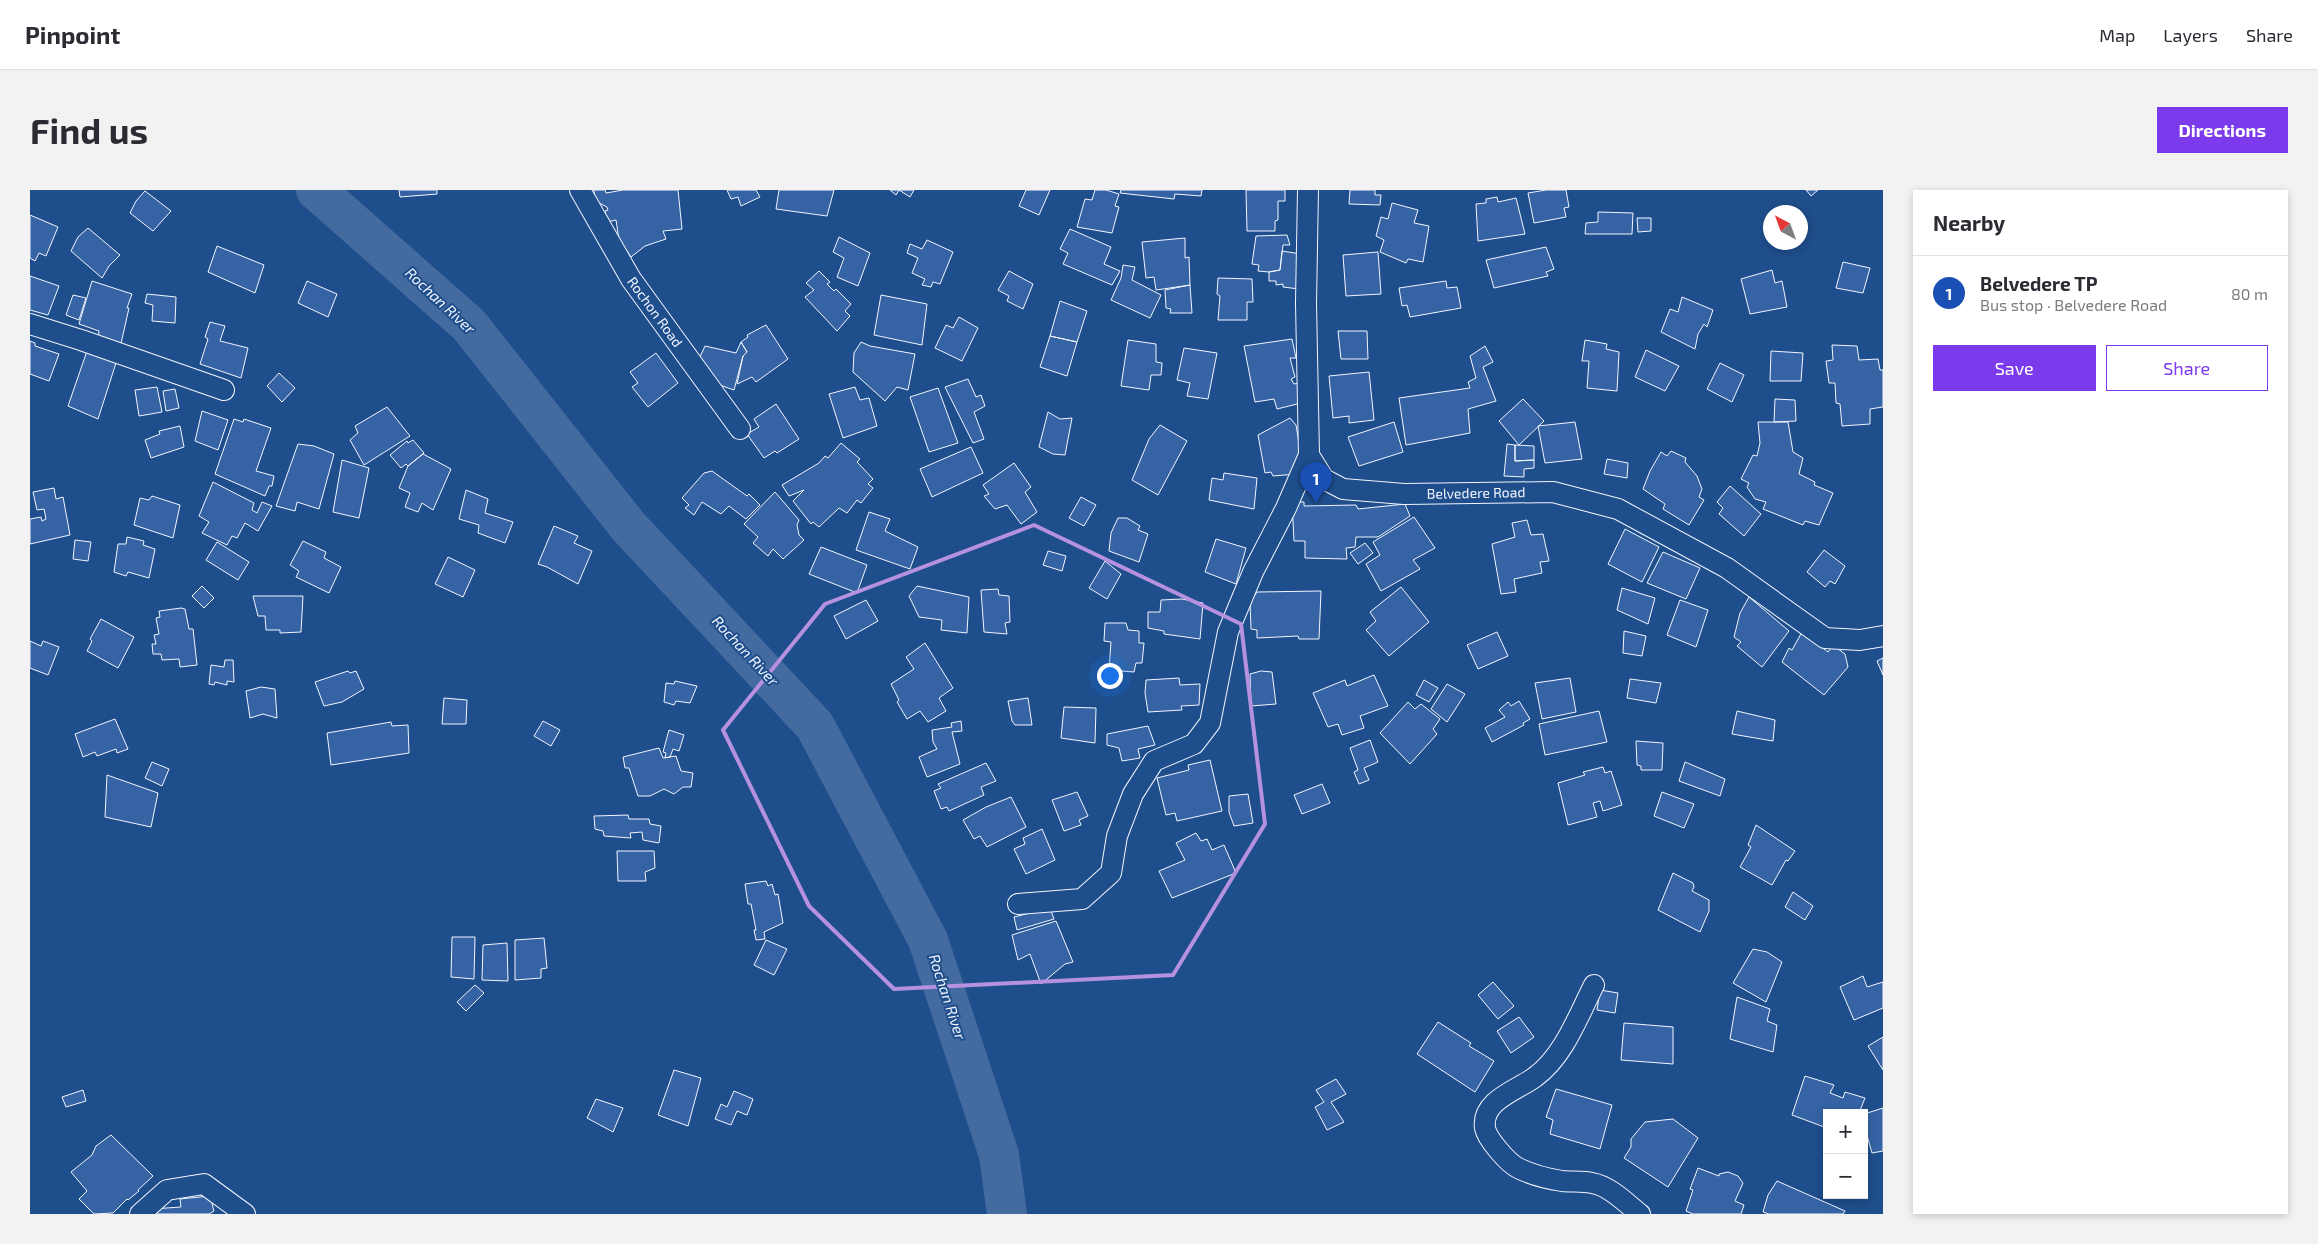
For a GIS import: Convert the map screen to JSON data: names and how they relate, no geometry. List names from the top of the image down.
{
  "streets": {
    "street": ["Rochon Road", "Belvedere Road"]
  },
  "water": ["Rochan River"],
  "north": "top left",
  "page": {
    "header": "Pinpoint",
    "nav": ["Map", "Layers", "Share"],
    "buttons": [
      "Directions",
      ["Save", "Share"]
    ],
    "title": "Find us",
    "heading": "Nearby",
    "list": [
      {
        "mark": "1",
        "name": "Belvedere TP",
        "note": "Bus stop · Belvedere Road",
        "value": "80 m"
      }
    ],
    "pins": "1",
    "map_buttons": ["+", "−"]
  }
}
